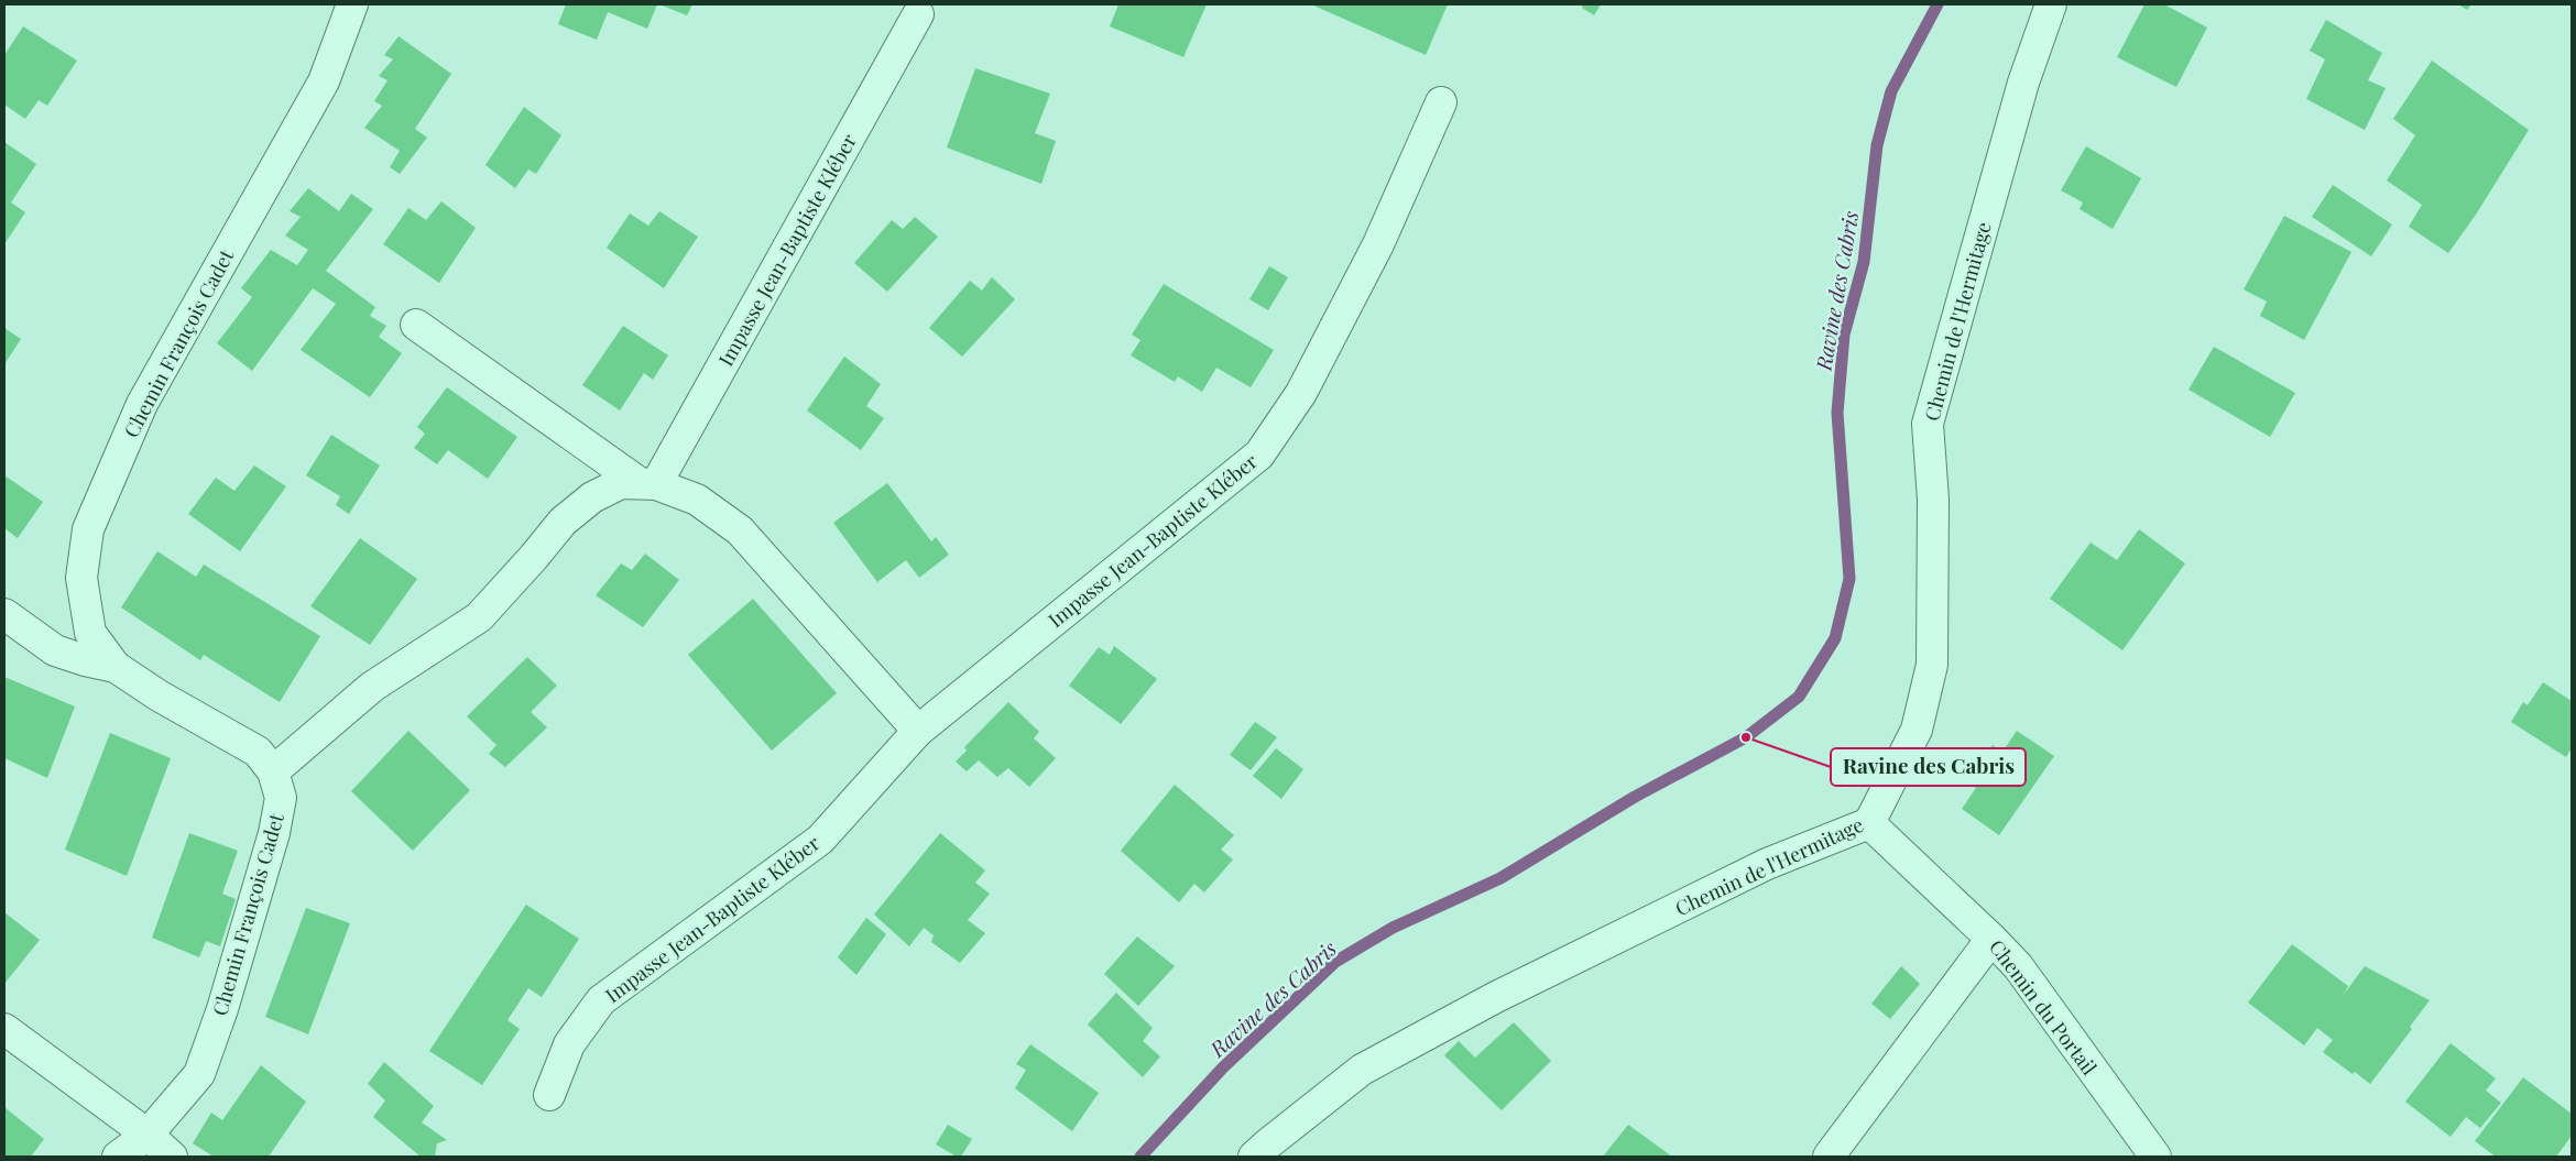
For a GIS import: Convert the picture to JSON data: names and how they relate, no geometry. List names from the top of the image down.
{
  "streets": {
    "street": [
      "Impasse Jean-Baptiste Kléber",
      "Chemin de l'Hermitage",
      "Chemin François Cadet",
      "Chemin du Portail"
    ]
  },
  "crossings": [
    ["Chemin de l'Hermitage", "Chemin du Portail"]
  ],
  "water": ["Ravine des Cabris"],
  "places": ["Ravine des Cabris"]
}
